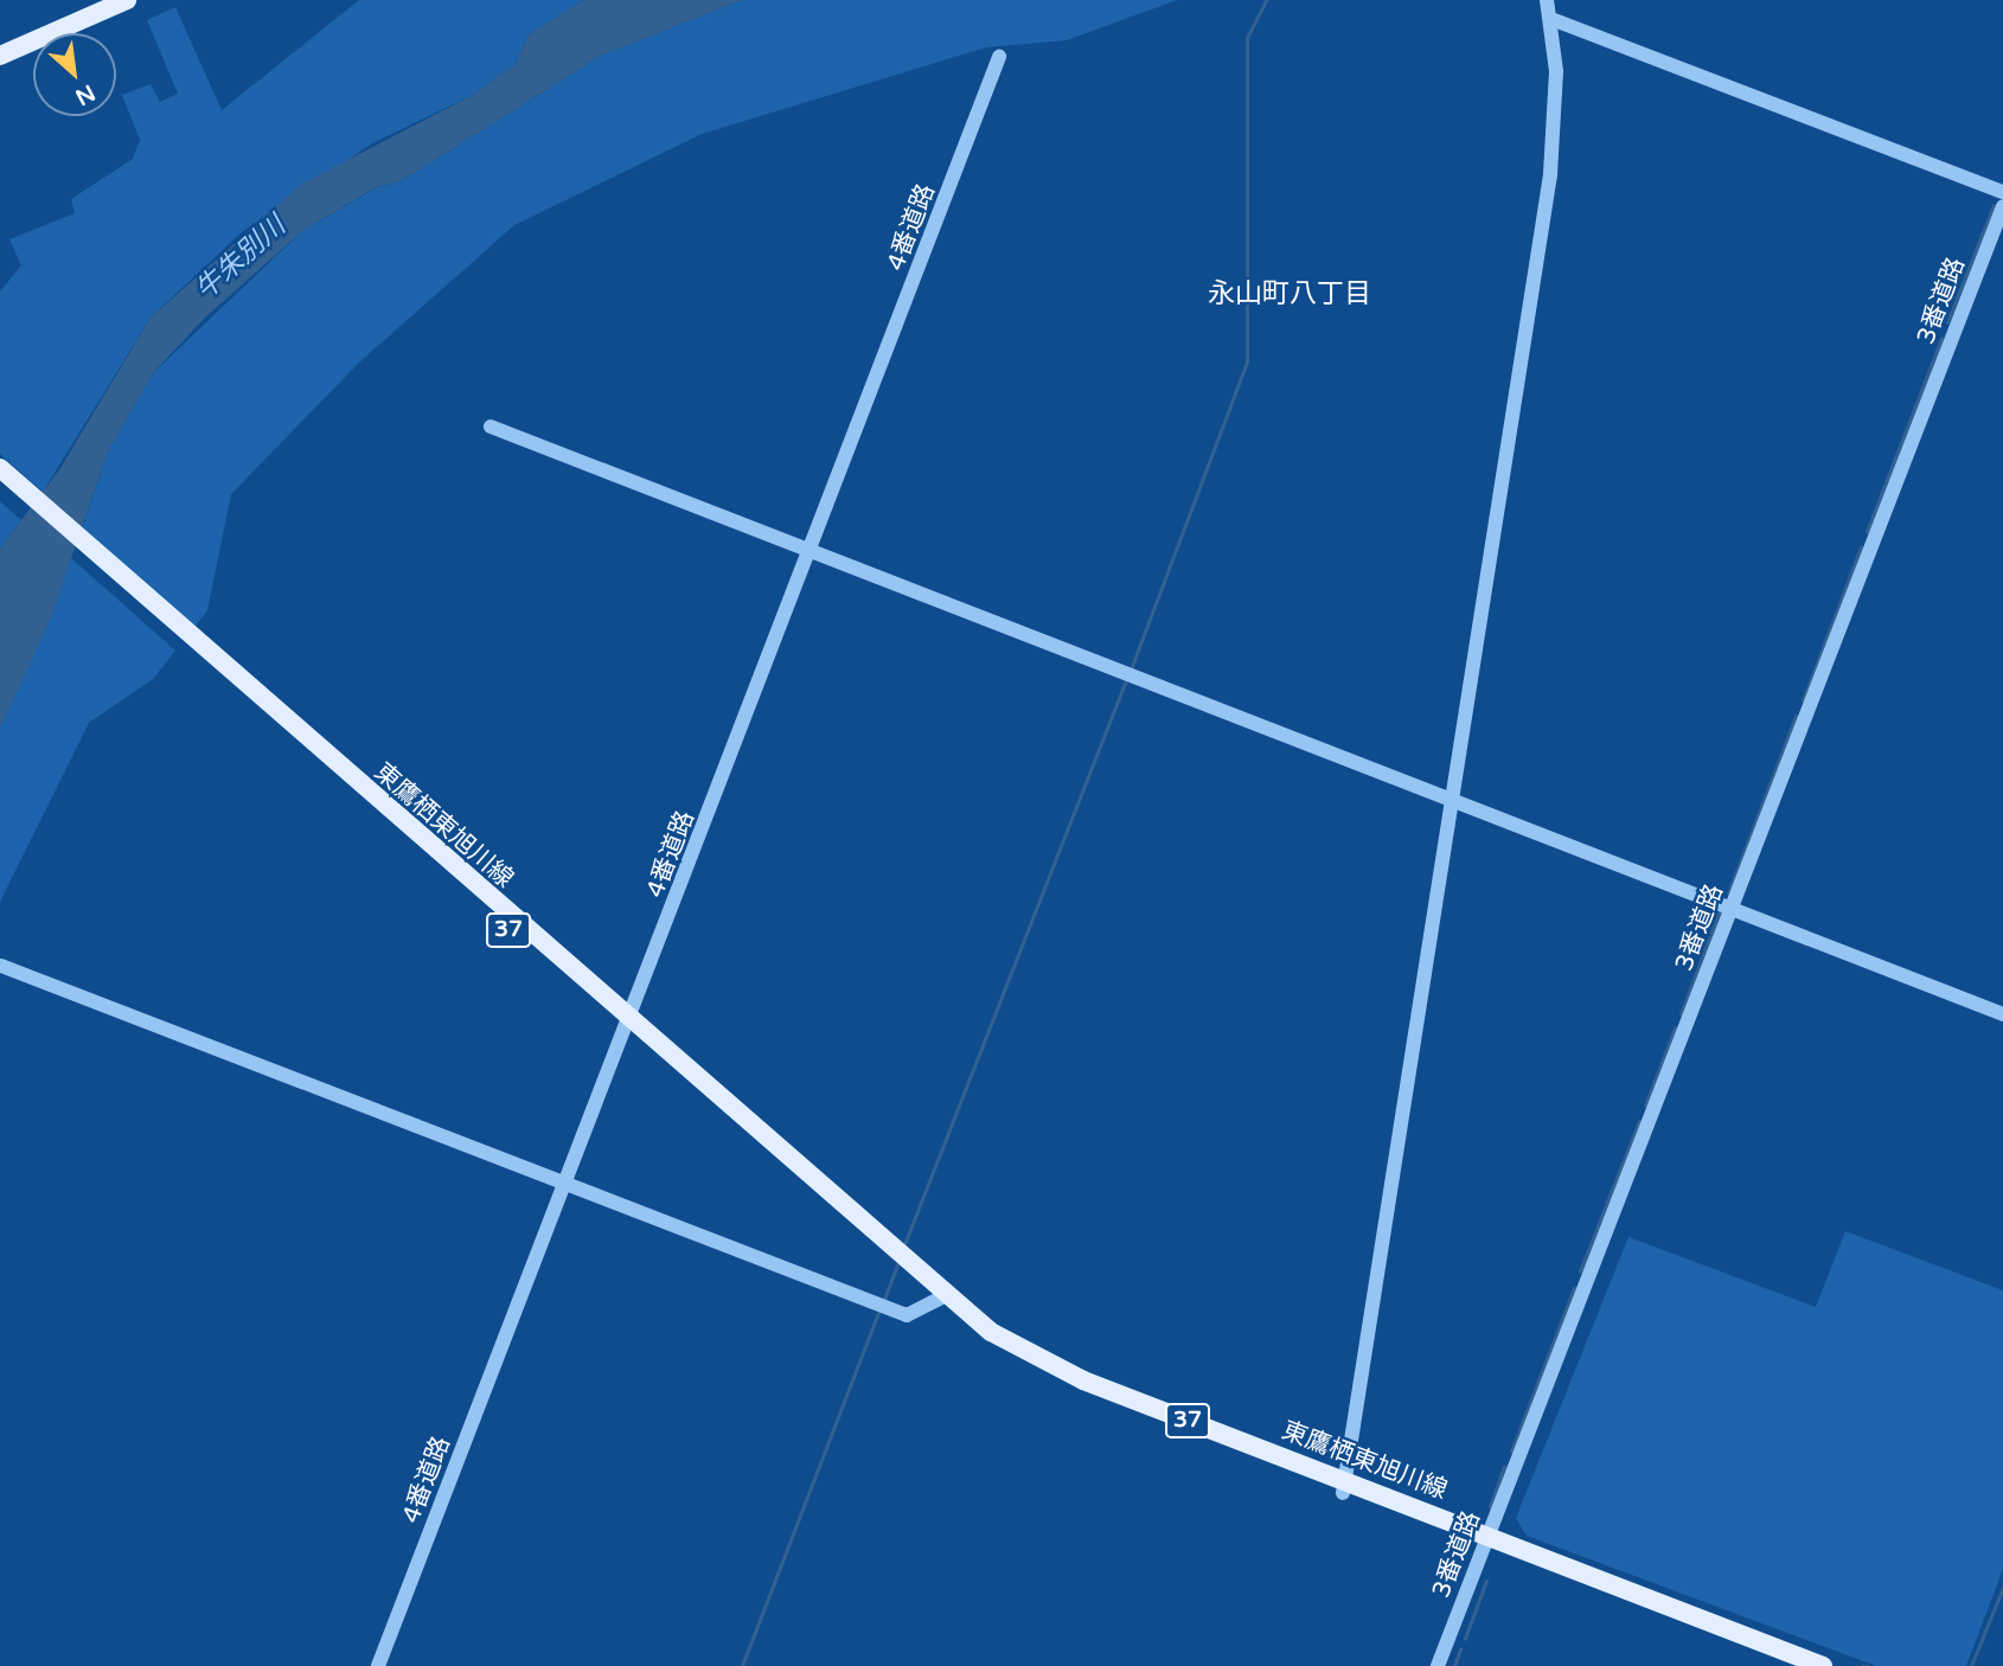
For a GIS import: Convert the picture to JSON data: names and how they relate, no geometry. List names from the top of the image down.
{
  "streets": {
    "main road": ["東鷹栖東旭川線", "37"],
    "street": ["4番道路", "3番道路"]
  },
  "crossings": [
    ["4番道路", "東鷹栖東旭川線"],
    ["3番道路", "東鷹栖東旭川線"]
  ],
  "districts": ["永山町八丁目"],
  "water": ["牛朱別川"],
  "north": "bottom right"
}
